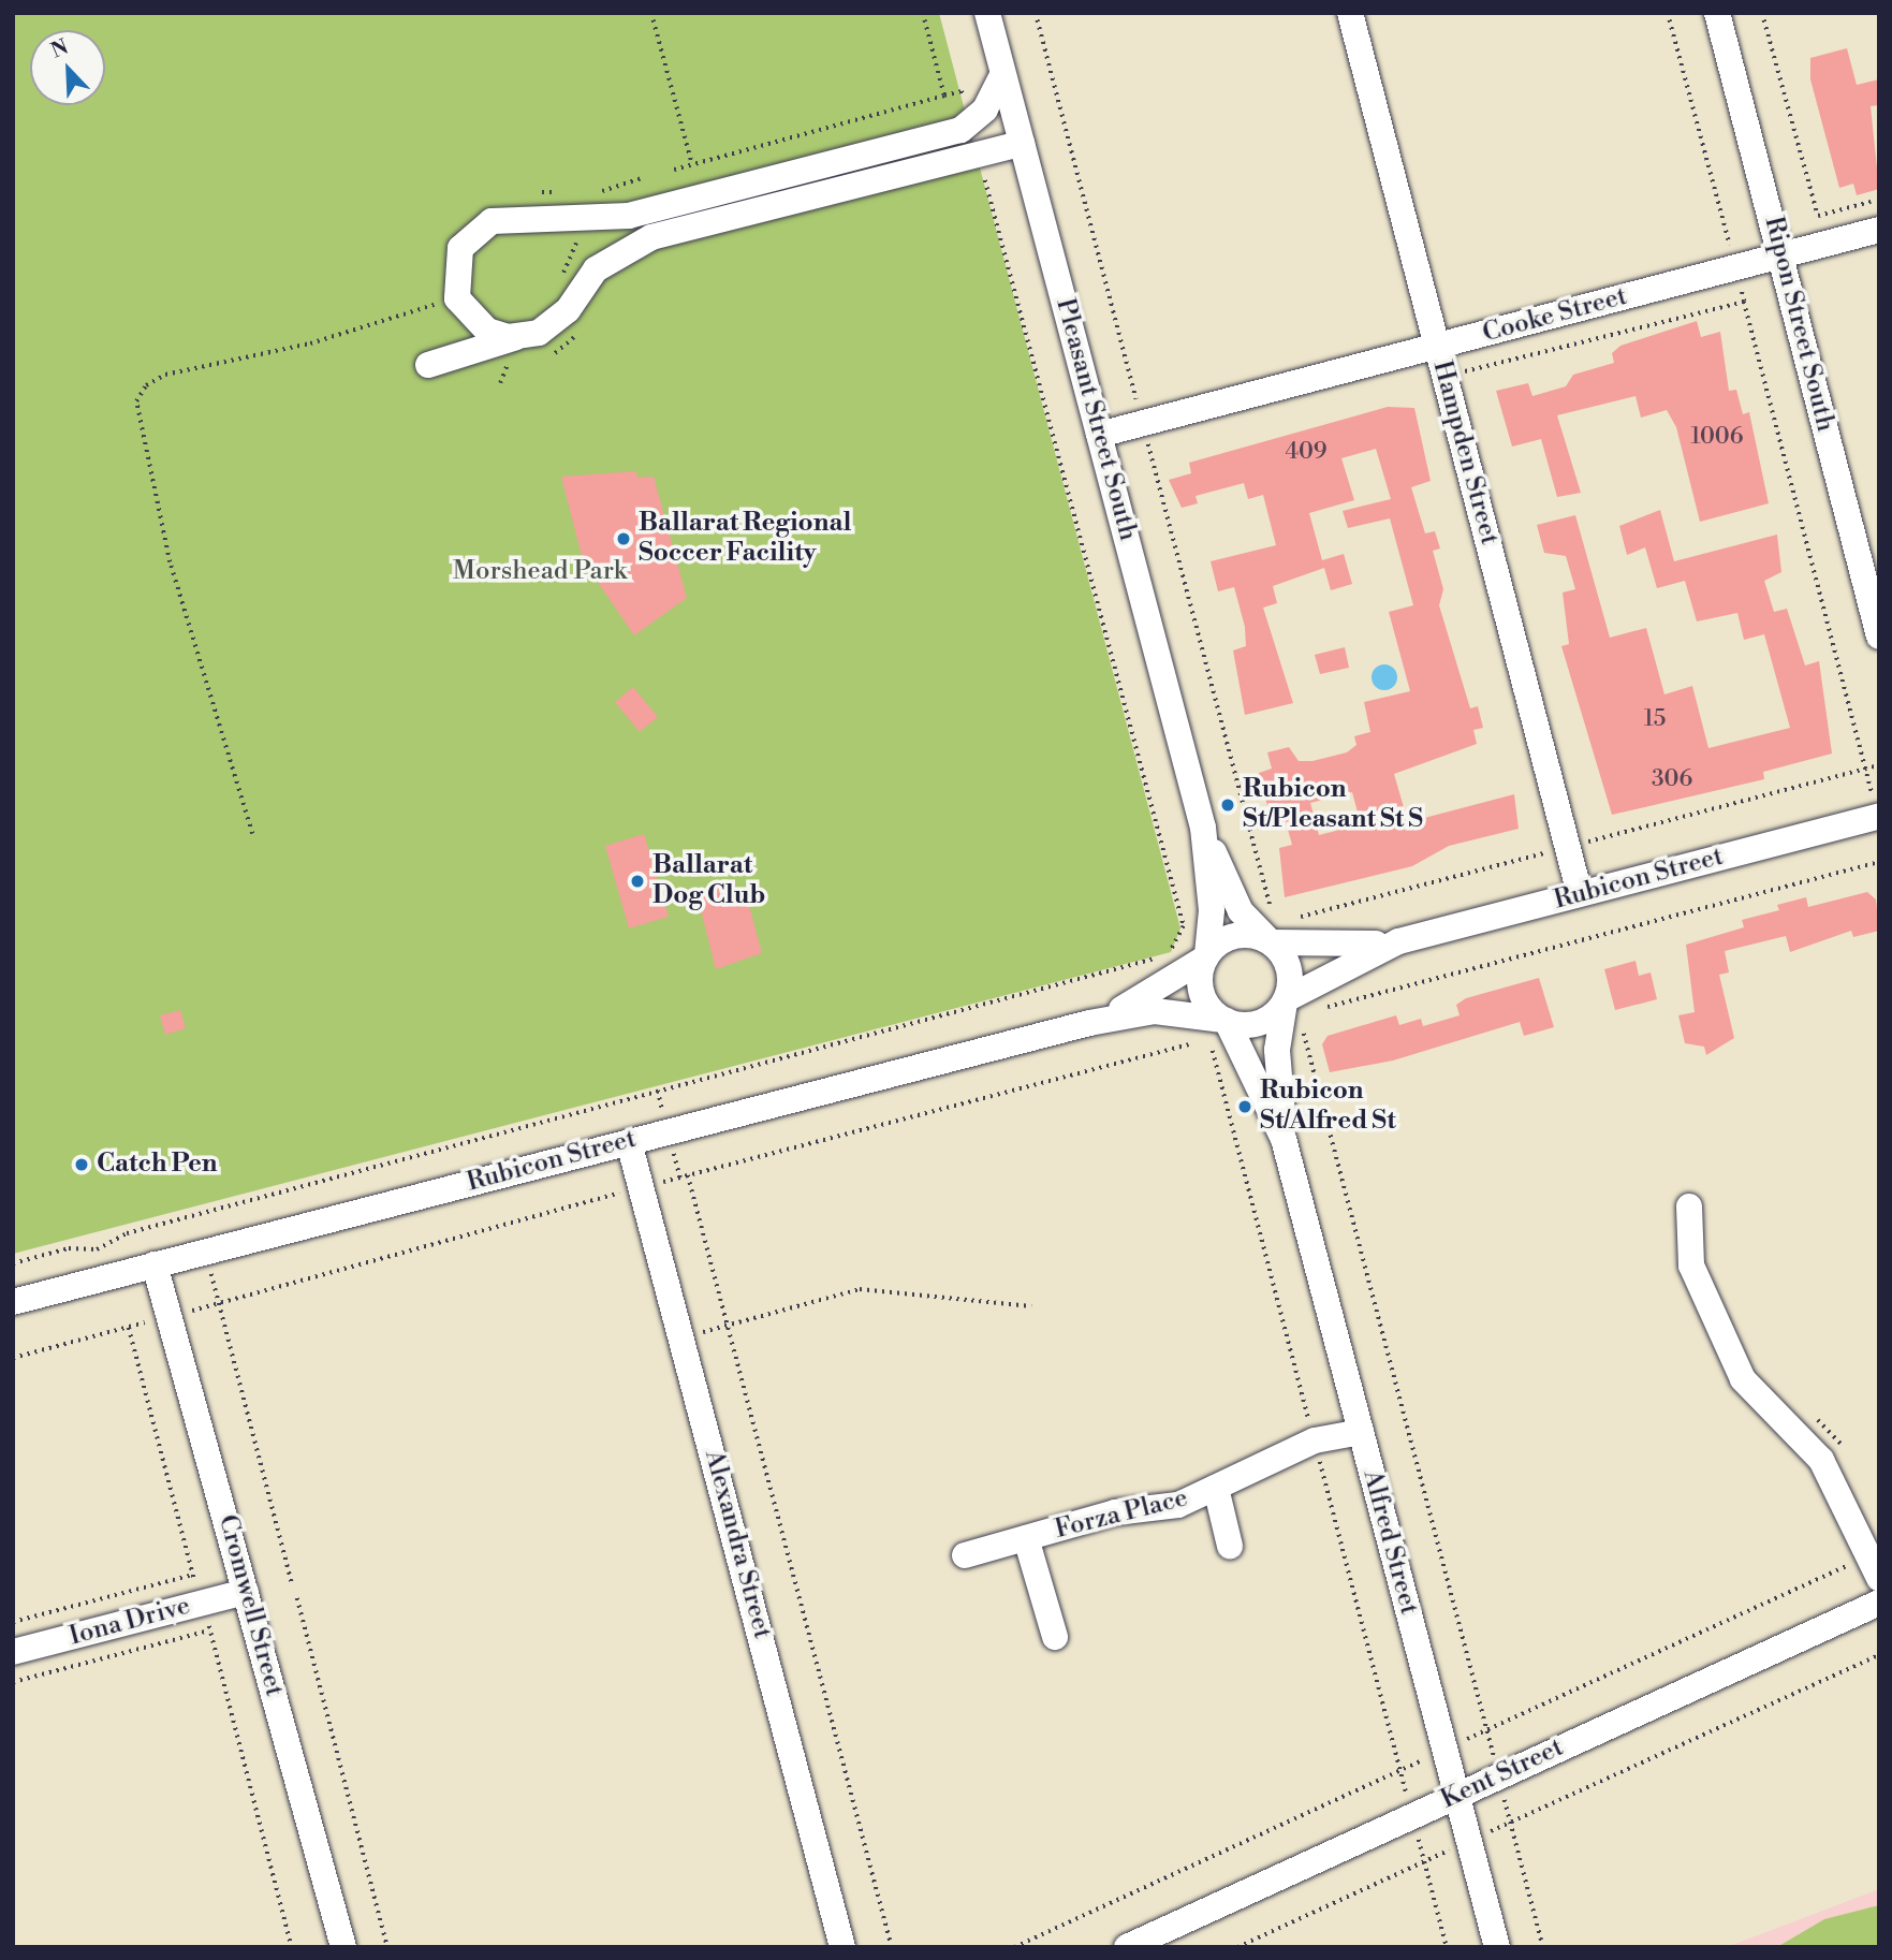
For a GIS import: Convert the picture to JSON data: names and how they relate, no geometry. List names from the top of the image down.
{
  "streets": {
    "street": [
      "Cooke Street",
      "Ripon Street South",
      "Pleasant Street South",
      "Hampden Street",
      "Rubicon Street",
      "Forza Place",
      "Alfred Street",
      "Alexandra Street",
      "Cromwell Street",
      "Iona Drive",
      "Kent Street"
    ]
  },
  "crossings": [
    ["Cooke Street", "Ripon Street South"],
    ["Cooke Street", "Pleasant Street South"],
    ["Cooke Street", "Hampden Street"],
    ["Pleasant Street South", "Rubicon Street"],
    ["Pleasant Street South", "Alfred Street"],
    ["Hampden Street", "Rubicon Street"],
    ["Rubicon Street", "Alfred Street"],
    ["Rubicon Street", "Alexandra Street"],
    ["Rubicon Street", "Cromwell Street"],
    ["Forza Place", "Alfred Street"],
    ["Alfred Street", "Kent Street"],
    ["Cromwell Street", "Iona Drive"]
  ],
  "parks": ["Morshead Park"],
  "places": [
    "Ballarat Regional Soccer Facility",
    "Rubicon St/Pleasant St S",
    "Ballarat Dog Club",
    "Rubicon St/Alfred St",
    "Catch Pen"
  ],
  "house_numbers": [
    "1006",
    "409",
    "15",
    "306"
  ],
  "north": "top left"
}
